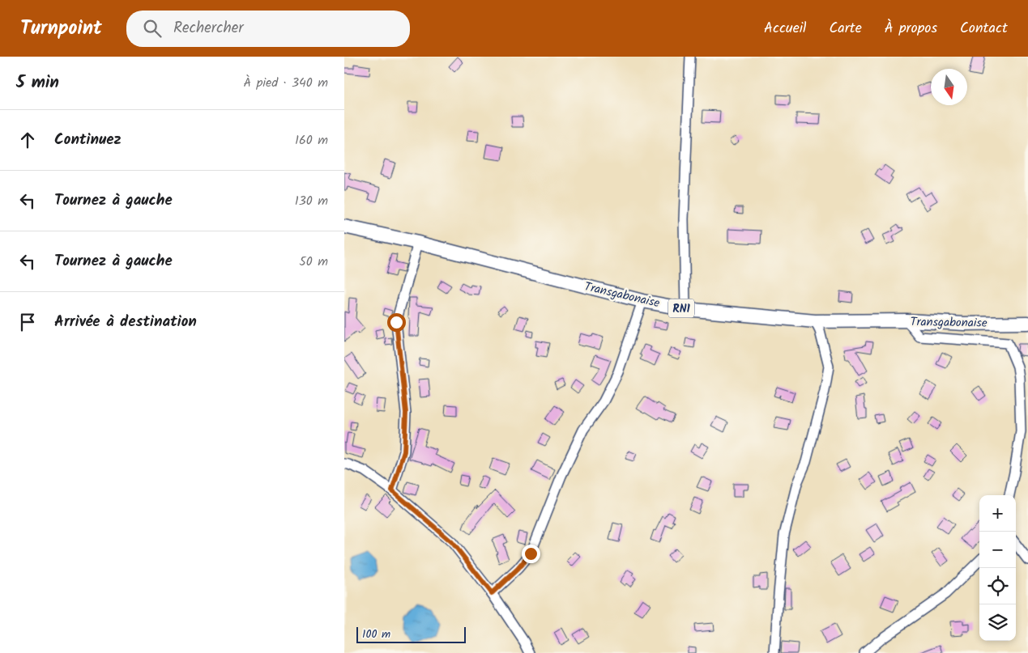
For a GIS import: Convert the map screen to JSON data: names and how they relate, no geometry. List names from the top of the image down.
{
  "streets": {
    "highway": ["Transgabonaise", "RN1"]
  },
  "scale_bar": "100 m",
  "north": "bottom",
  "page": {
    "header": "Turnpoint",
    "search": "Rechercher",
    "nav": [
      "Accueil",
      "Carte",
      "À propos",
      "Contact"
    ],
    "heading": ["5 min", "À pied · 340 m"],
    "list": [
      ["Continuez", "160 m"],
      ["Tournez à gauche", "130 m"],
      ["Tournez à gauche", "50 m"],
      "Arrivée à destination"
    ],
    "map_buttons": ["+", "−"],
    "scale": "100 m"
  }
}
